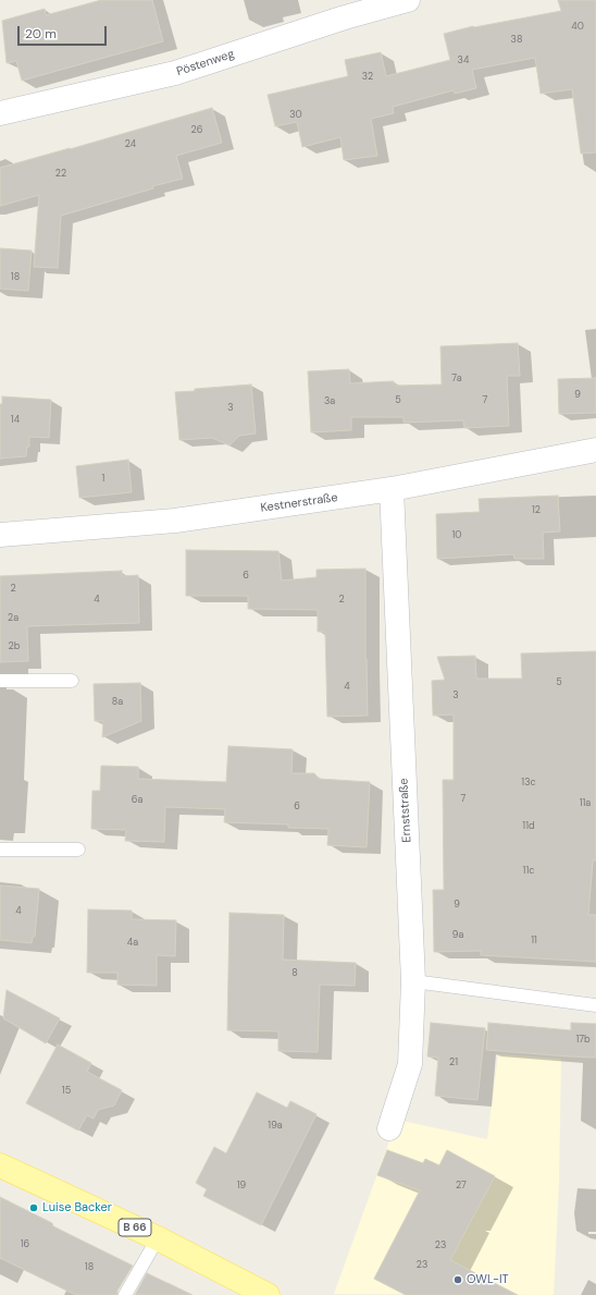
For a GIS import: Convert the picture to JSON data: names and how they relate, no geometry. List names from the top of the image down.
{
  "streets": {
    "main road": ["B 66"],
    "street": ["Pöstenweg", "Kestnerstraße", "Ernststraße"]
  },
  "crossings": [
    ["Kestnerstraße", "Ernststraße"]
  ],
  "places": ["Luise Backer", "OWL-IT"],
  "house_numbers": [
    "40",
    "38",
    "34",
    "32",
    "30",
    "26",
    "24",
    "22",
    "18",
    "7a",
    "9",
    "5",
    "7",
    "3a",
    "3",
    "14",
    "1",
    "12",
    "10",
    "6",
    "2",
    "4",
    "2",
    "2a",
    "2b",
    "5",
    "4",
    "3",
    "8a",
    "13c",
    "7",
    "6a",
    "11a",
    "6",
    "11d",
    "11c",
    "9",
    "4",
    "9a",
    "11",
    "4a",
    "8",
    "17b",
    "21",
    "15",
    "19a",
    "19",
    "27",
    "16",
    "23",
    "23",
    "18"
  ],
  "scale_bar": "20 m"
}
